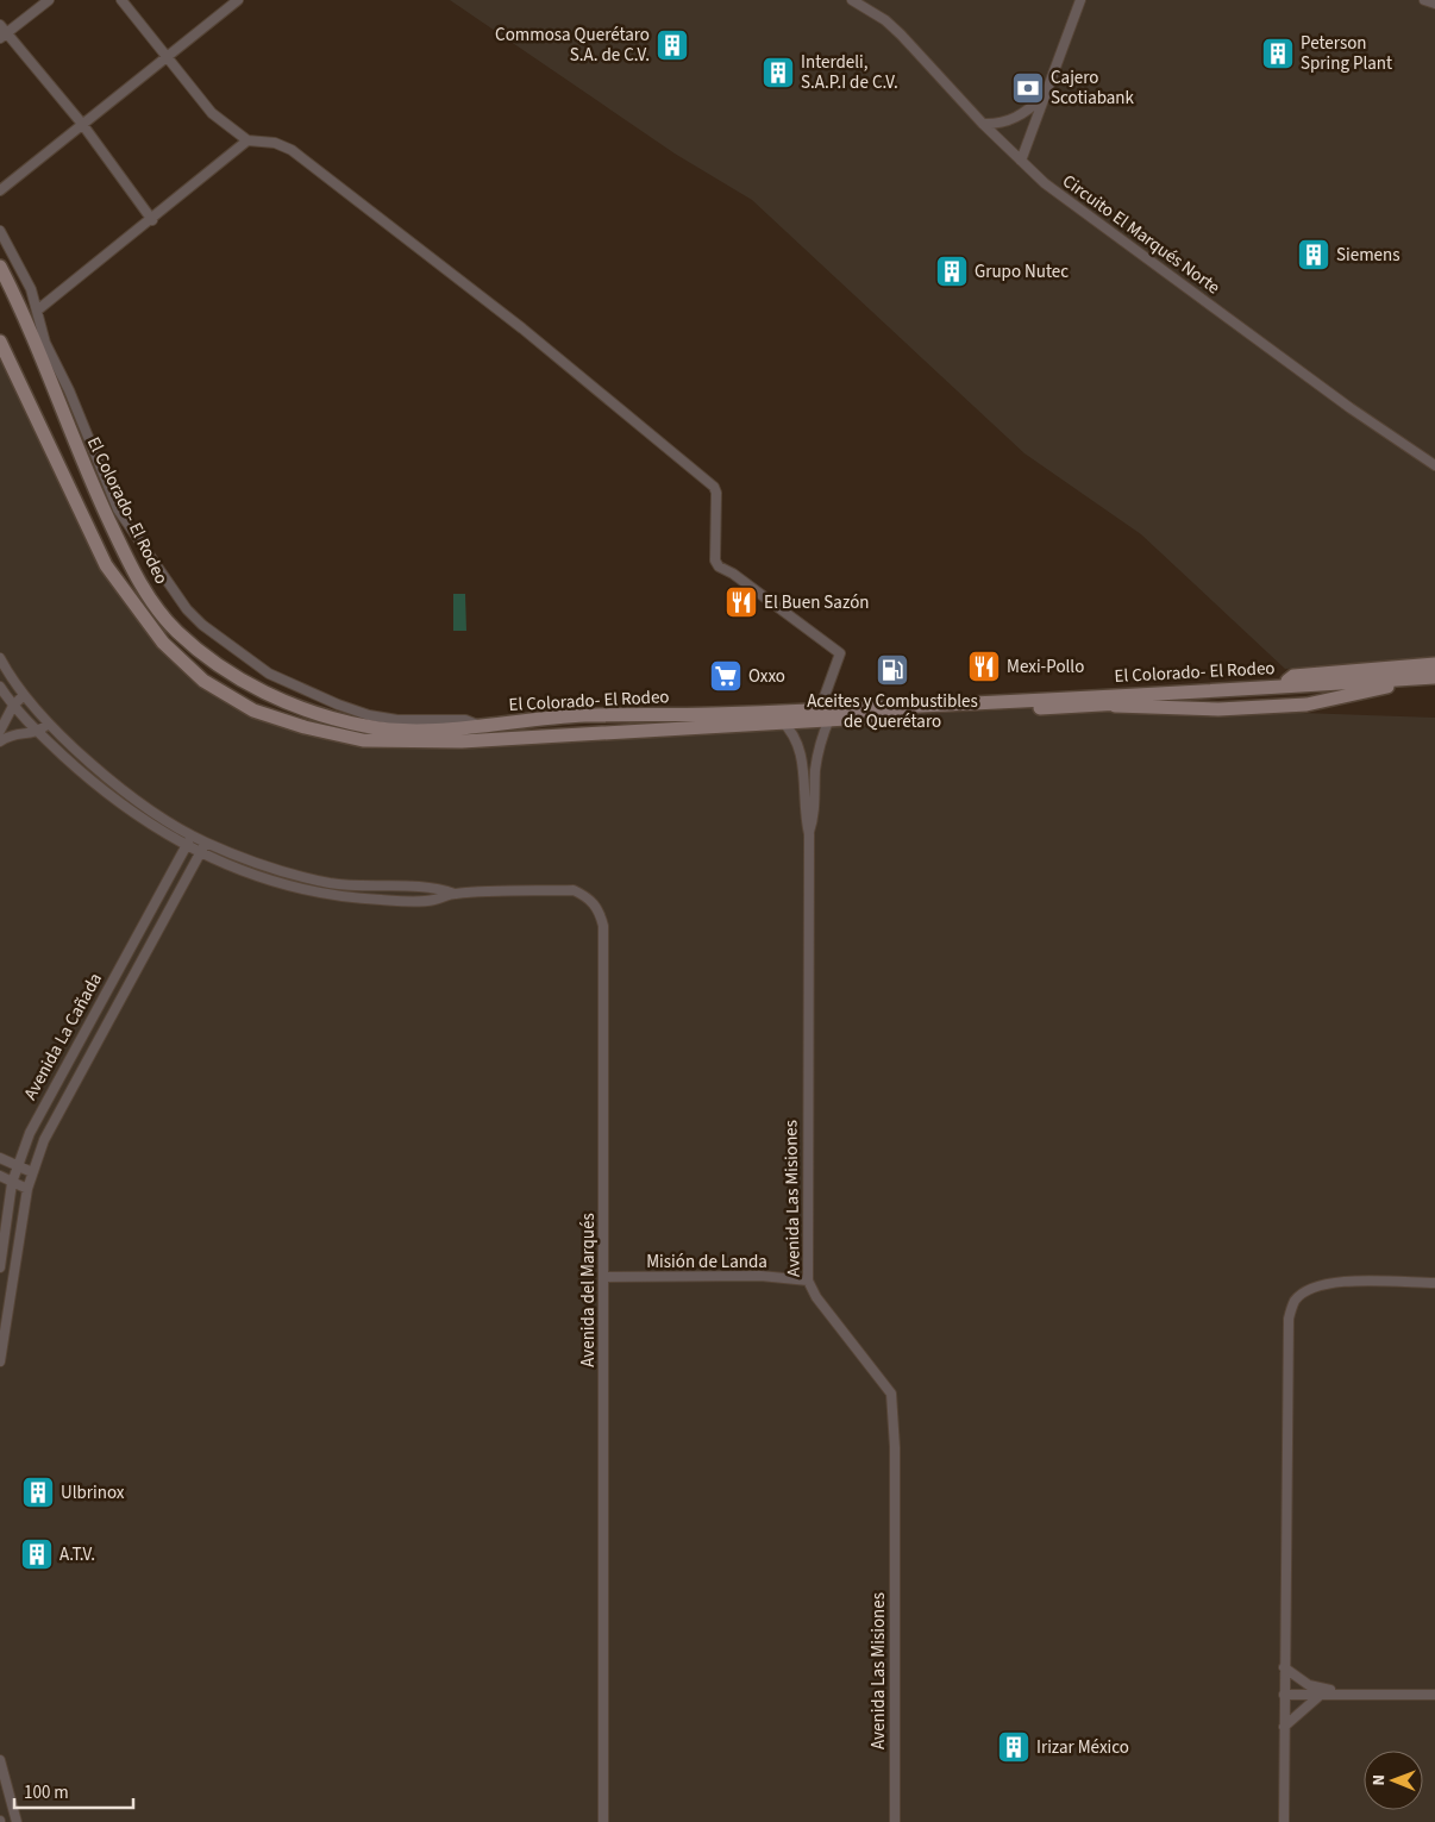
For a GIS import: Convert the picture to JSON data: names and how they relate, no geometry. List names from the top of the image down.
{
  "streets": {
    "main road": ["El Colorado- El Rodeo"],
    "street": [
      "Circuito El Marqués Norte",
      "Avenida La Cañada",
      "Avenida Las Misiones",
      "Misión de Landa",
      "Avenida del Marqués"
    ]
  },
  "crossings": [
    ["El Colorado- El Rodeo", "Avenida Las Misiones"],
    ["Avenida La Cañada", "Avenida del Marqués"],
    ["Avenida Las Misiones", "Misión de Landa"],
    ["Misión de Landa", "Avenida del Marqués"]
  ],
  "places": {
    "building": [
      "Commosa Querétaro S.A. de C.V.",
      "Peterson Spring Plant",
      "Interdeli, S.A.P.I de C.V.",
      "Siemens",
      "Grupo Nutec",
      "Ulbrinox",
      "A.T.V.",
      "Irizar México"
    ],
    "bank": ["Cajero Scotiabank"],
    "restaurant": ["El Buen Sazón", "Mexi-Pollo"],
    "fuel station": ["Aceites y Combustibles de Querétaro"],
    "supermarket": ["Oxxo"]
  },
  "scale_bar": "100 m",
  "north": "left"
}
